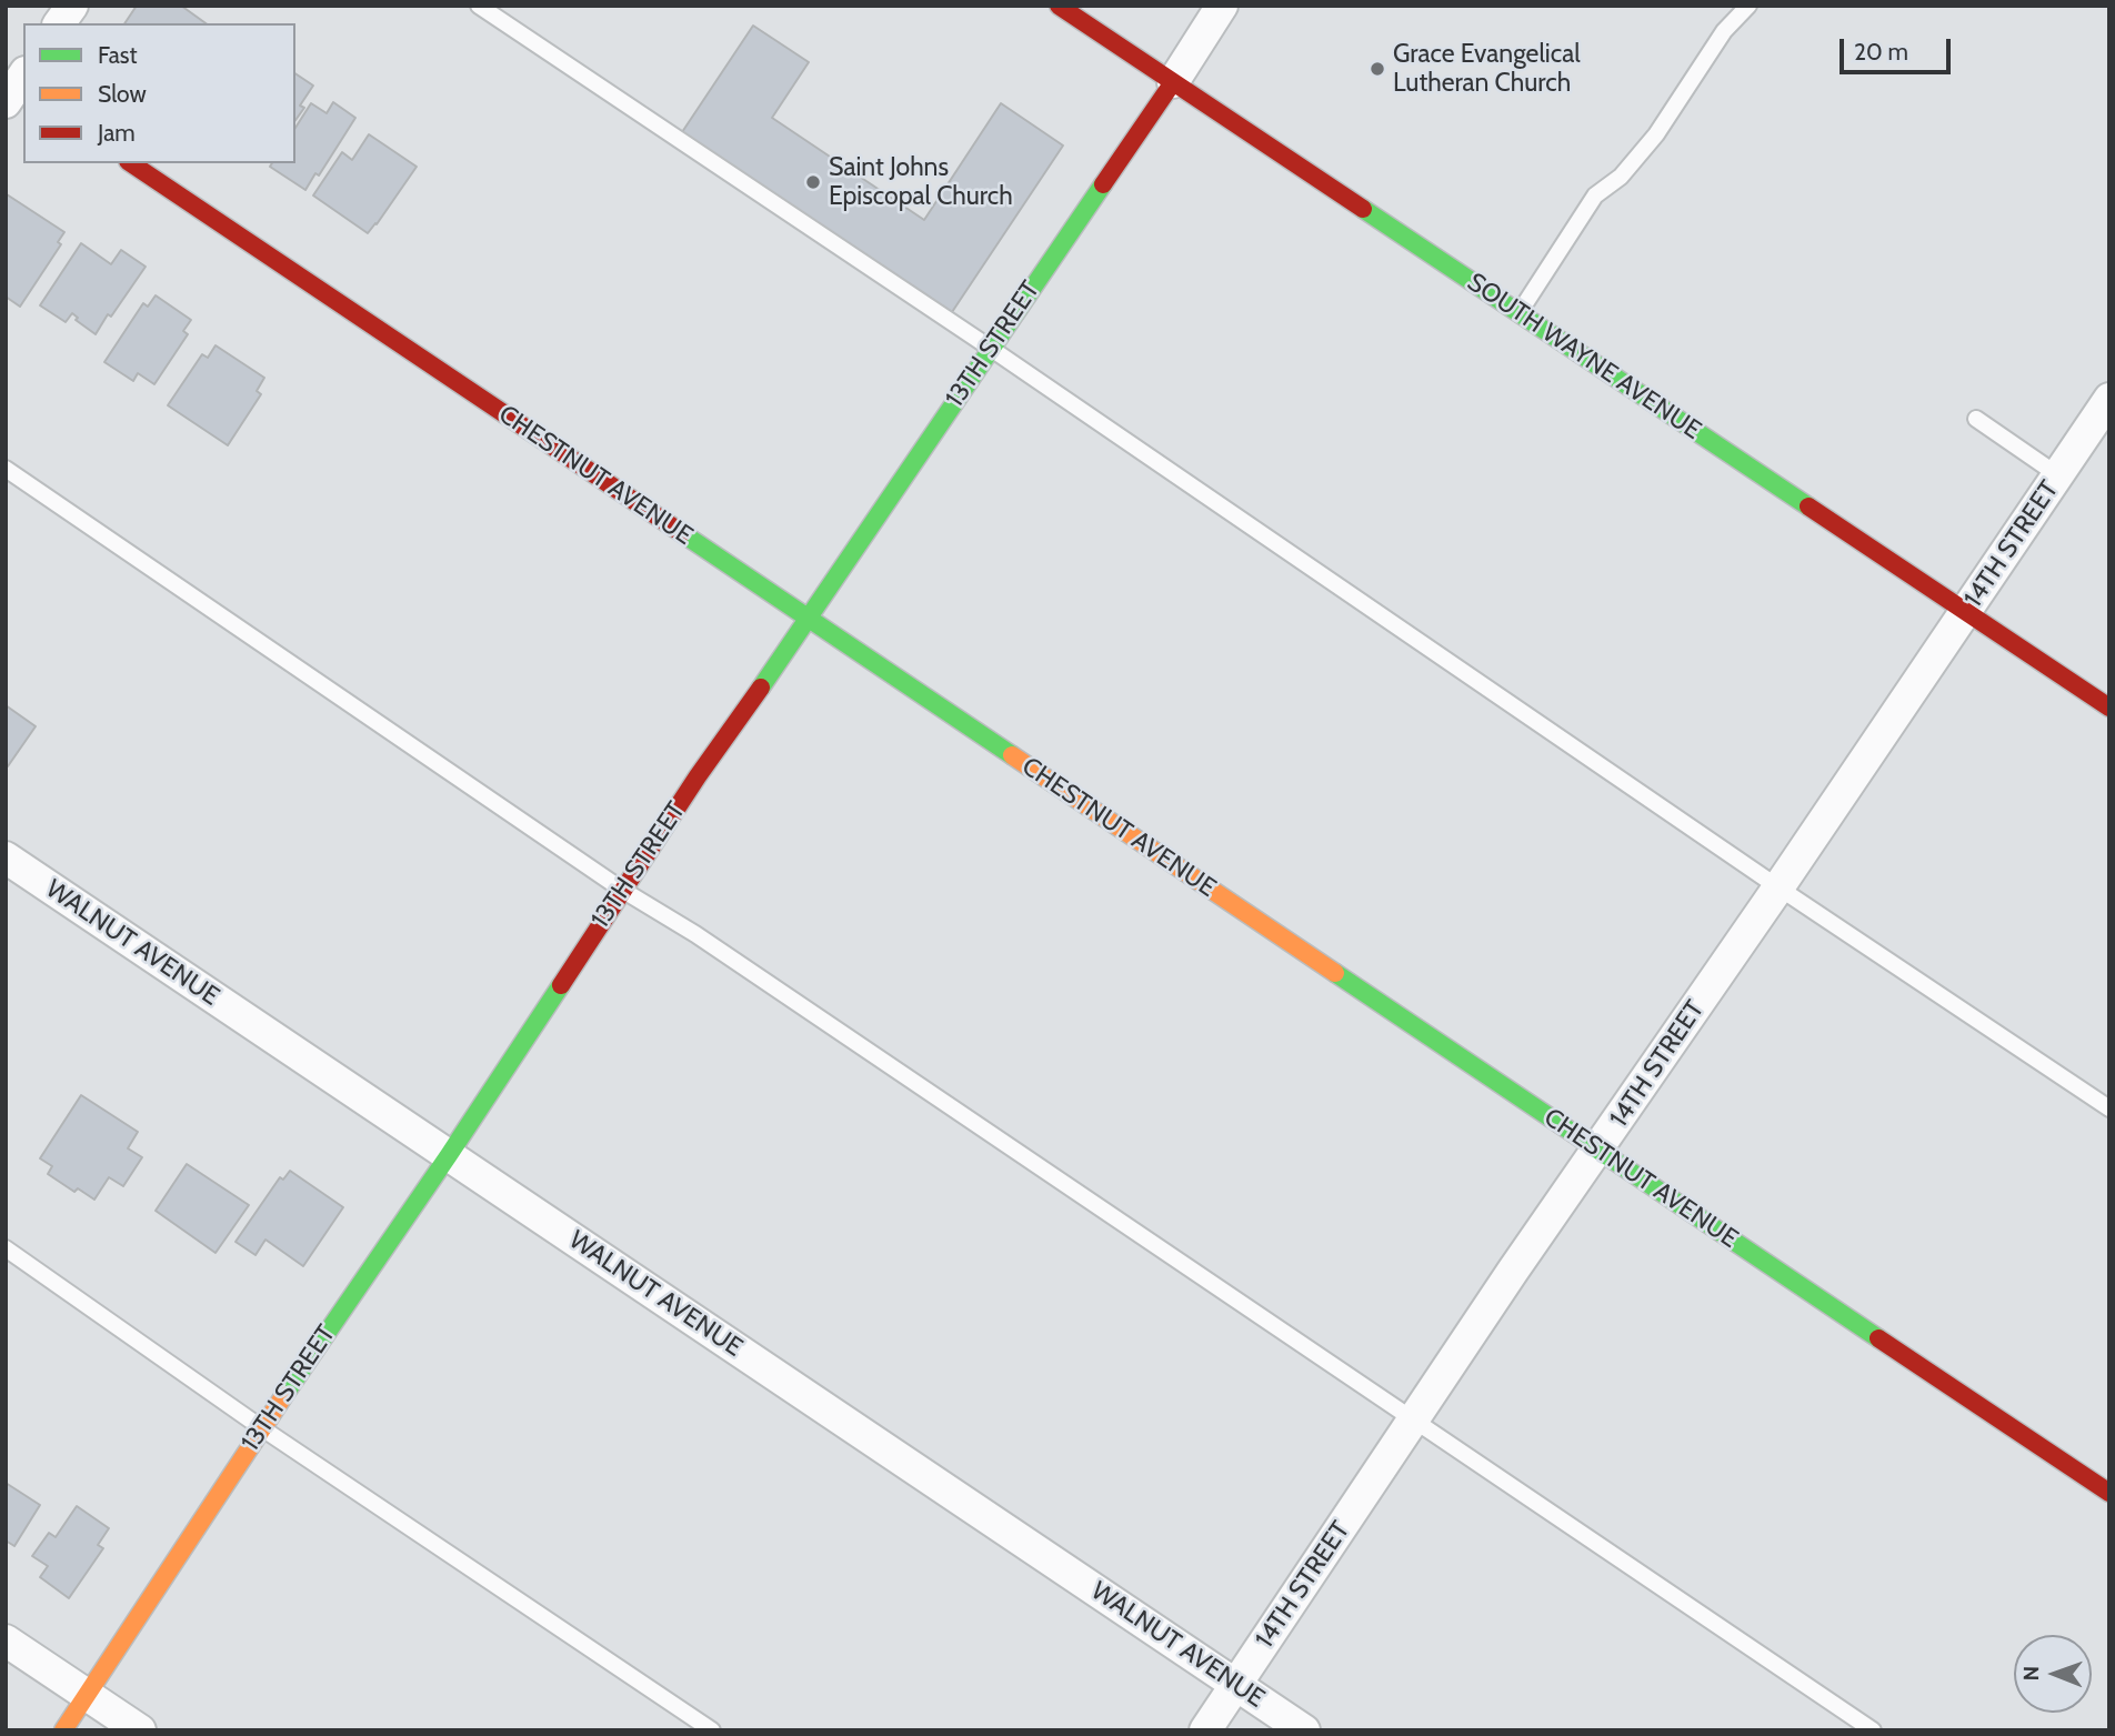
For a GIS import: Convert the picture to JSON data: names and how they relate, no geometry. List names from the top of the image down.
{
  "streets": {
    "street": [
      "13TH STREET",
      "SOUTH WAYNE AVENUE",
      "CHESTNUT AVENUE",
      "14TH STREET",
      "WALNUT AVENUE"
    ]
  },
  "crossings": [
    ["13TH STREET", "SOUTH WAYNE AVENUE"],
    ["13TH STREET", "CHESTNUT AVENUE"],
    ["13TH STREET", "WALNUT AVENUE"],
    ["SOUTH WAYNE AVENUE", "14TH STREET"],
    ["CHESTNUT AVENUE", "14TH STREET"],
    ["14TH STREET", "WALNUT AVENUE"]
  ],
  "places": ["Grace Evangelical Lutheran Church", "Saint Johns Episcopal Church"],
  "legend": ["Fast", "Slow", "Jam"],
  "scale_bar": "20 m",
  "north": "left"
}
